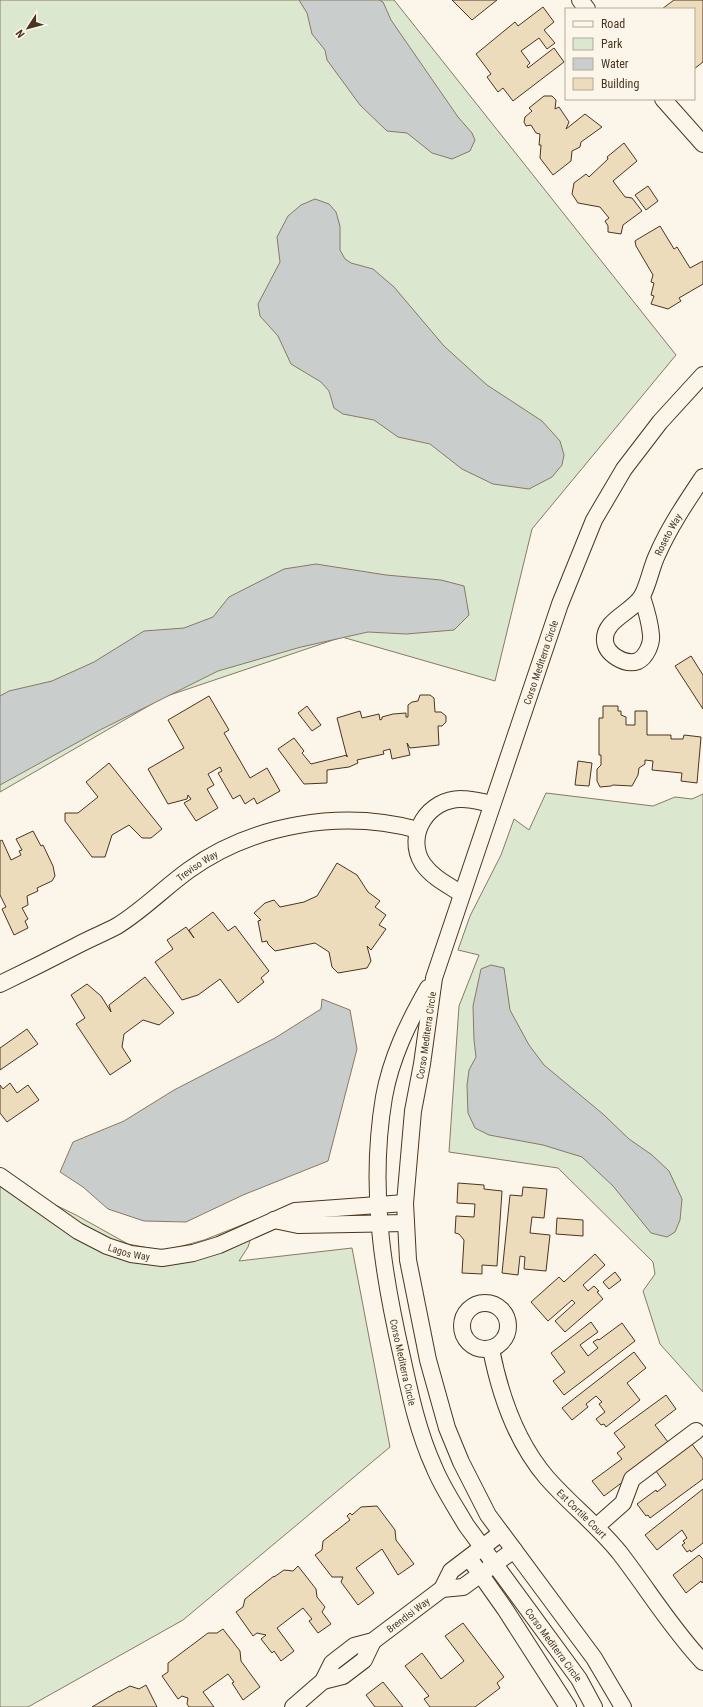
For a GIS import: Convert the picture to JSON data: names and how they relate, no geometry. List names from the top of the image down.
{
  "streets": {
    "street": [
      "Roseto Way",
      "Corso Mediterra Circle",
      "Treviso Way",
      "Lagos Way",
      "Est Cortile Court",
      "Brendisi Way"
    ]
  },
  "crossings": [
    ["Corso Mediterra Circle", "Lagos Way"],
    ["Corso Mediterra Circle", "Brendisi Way"]
  ],
  "legend": [
    "Road",
    "Park",
    "Water",
    "Building"
  ],
  "north": "bottom left"
}
